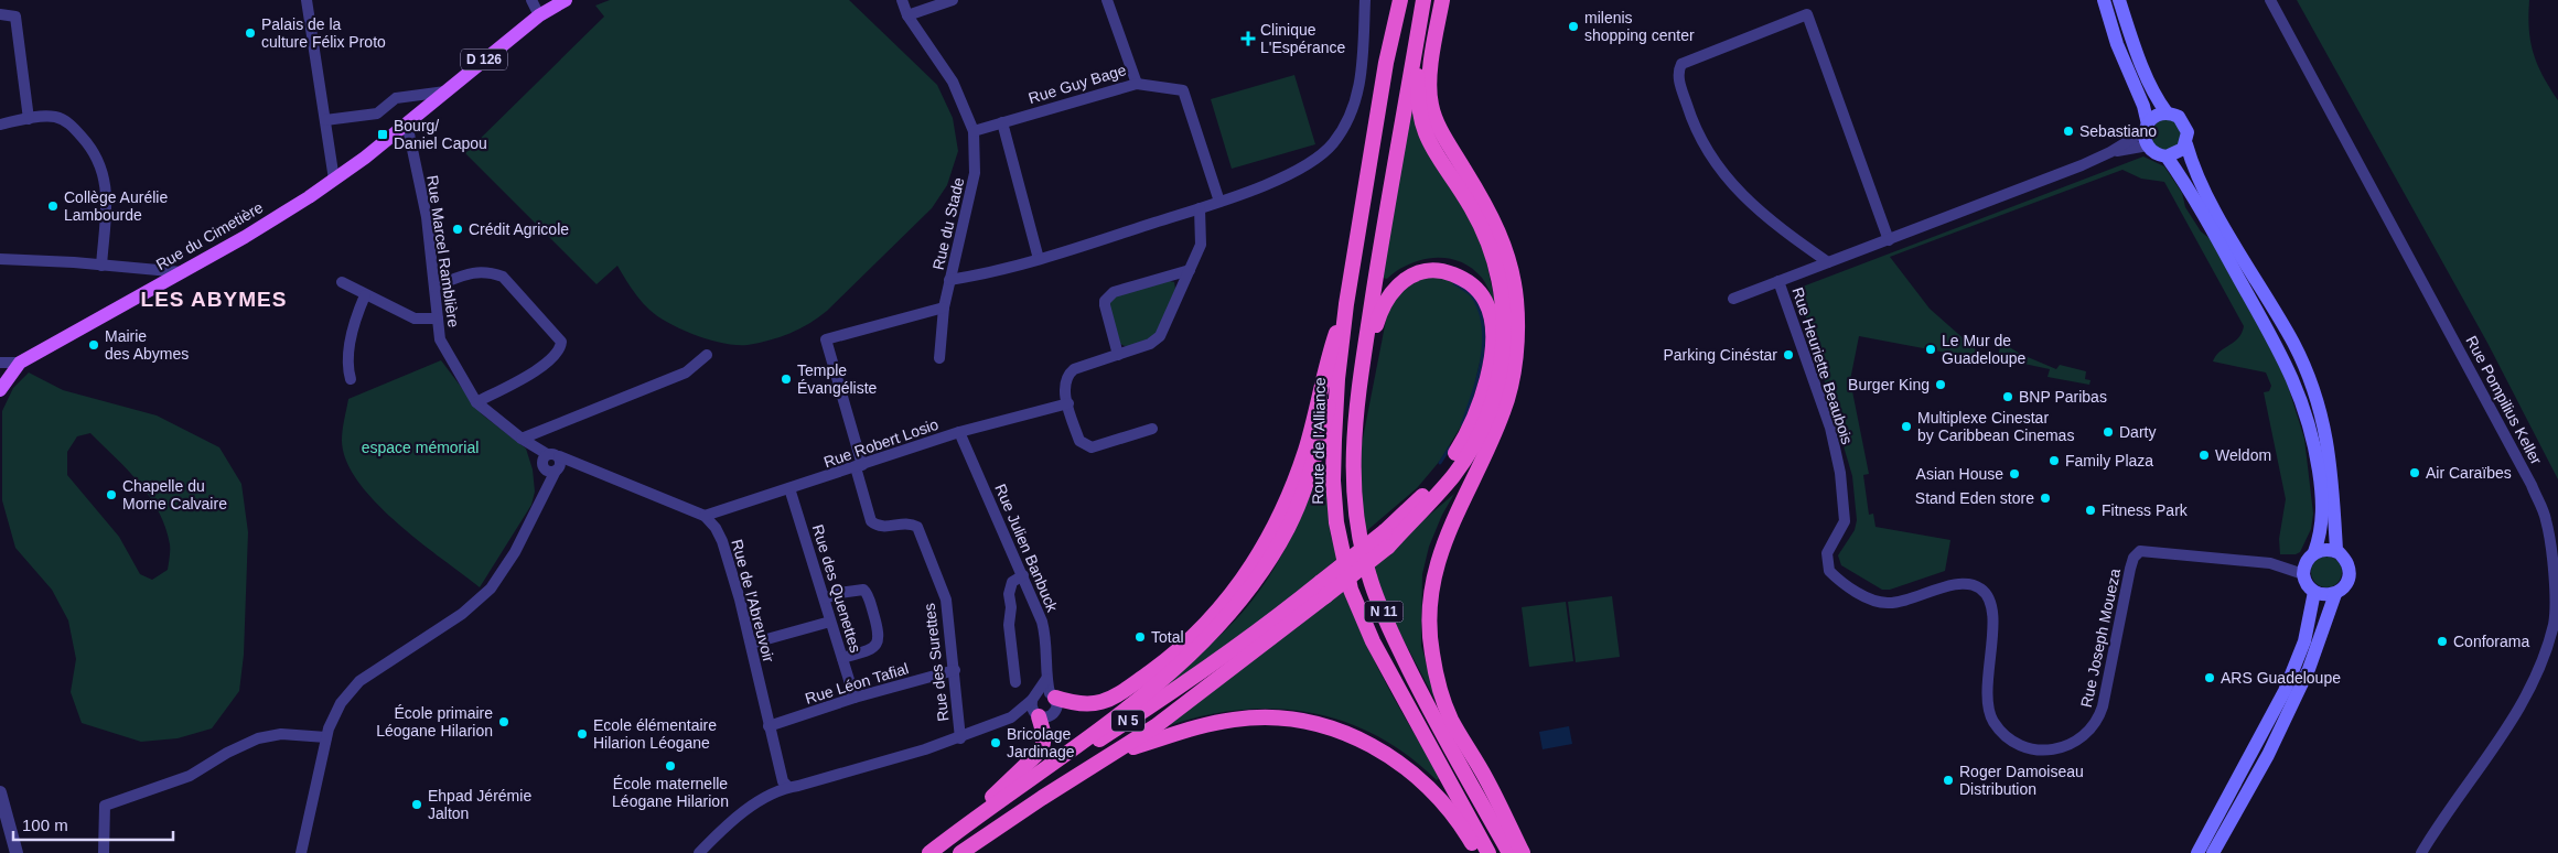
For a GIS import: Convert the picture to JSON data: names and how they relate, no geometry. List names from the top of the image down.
{
  "streets": {
    "highway": ["Route de l'Alliance", "N 11", "N 5"],
    "main road": ["D 126", "Rue du Cimetière"],
    "street": [
      "Rue Guy Bage",
      "Rue du Stade",
      "Rue Marcel Ramblière",
      "Rue Heuriette Beaubois",
      "Rue Pompilius Keller",
      "Rue Robert Losio",
      "Rue Julien Banbuck",
      "Rue des Quenettes",
      "Rue de l'Abreuvoir",
      "Rue Joseph Moueza",
      "Rue des Surettes",
      "Rue Léon Tafial"
    ]
  },
  "crossings": [
    ["D 126", "Rue du Cimetière"],
    ["D 126", "Rue Marcel Ramblière"],
    ["Rue Guy Bage", "Rue du Stade"],
    ["Rue du Cimetière", "Rue Marcel Ramblière"],
    ["Rue Heuriette Beaubois", "Rue Joseph Moueza"],
    ["Rue Robert Losio", "Rue Julien Banbuck"],
    ["Rue Robert Losio", "Rue des Quenettes"],
    ["Rue Robert Losio", "Rue de l'Abreuvoir"],
    ["Rue Robert Losio", "Rue des Surettes"],
    ["Rue Julien Banbuck", "Rue de l'Abreuvoir"],
    ["Rue Julien Banbuck", "Rue des Surettes"],
    ["Rue des Quenettes", "Rue Léon Tafial"],
    ["Rue de l'Abreuvoir", "Rue Léon Tafial"],
    ["N 11", "N 5"],
    ["Rue des Surettes", "Rue Léon Tafial"]
  ],
  "districts": ["LES ABYMES"],
  "parks": ["espace mémorial"],
  "places": {
    "other": [
      "milenis shopping center",
      "Palais de la culture Félix Proto",
      "Sebastiano",
      "Collège Aurélie Lambourde",
      "Crédit Agricole",
      "Mairie des Abymes",
      "Le Mur de Guadeloupe",
      "Parking Cinéstar",
      "Temple Évangéliste",
      "Burger King",
      "BNP Paribas",
      "Multiplexe Cinestar by Caribbean Cinemas",
      "Darty",
      "Weldom",
      "Family Plaza",
      "Air Caraïbes",
      "Asian House",
      "Chapelle du Morne Calvaire",
      "Stand Eden store",
      "Fitness Park",
      "Total",
      "Conforama",
      "ARS Guadeloupe",
      "École primaire Léogane Hilarion",
      "Ecole élémentaire Hilarion Léogane",
      "Bricolage Jardinage",
      "École maternelle Léogane Hilarion",
      "Roger Damoiseau Distribution",
      "Ehpad Jérémie Jalton"
    ],
    "health": ["Clinique L'Espérance"],
    "transit": ["Bourg/ Daniel Capou"]
  },
  "scale_bar": "100 m"
}
